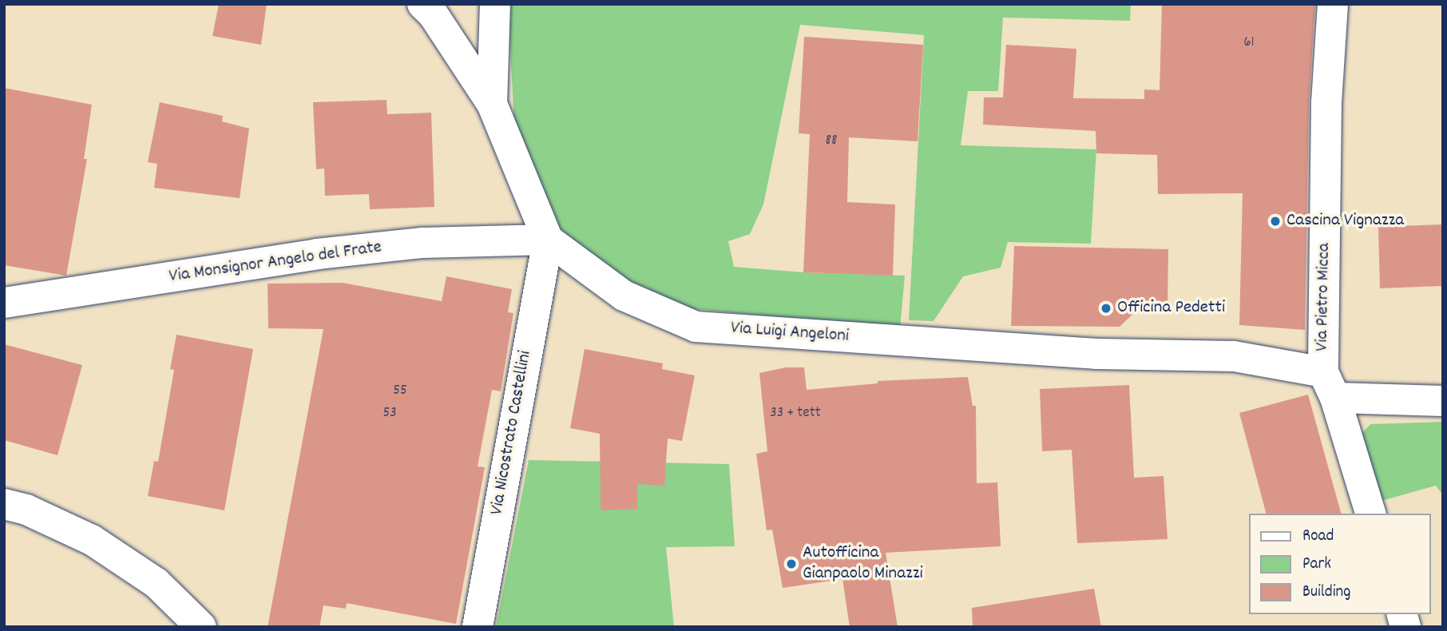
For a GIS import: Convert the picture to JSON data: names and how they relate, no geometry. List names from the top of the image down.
{
  "streets": {
    "street": [
      "Via Monsignor Angelo del Frate",
      "Via Pietro Micca",
      "Via Luigi Angeloni",
      "Via Nicostrato Castellini"
    ]
  },
  "crossings": [
    ["Via Monsignor Angelo del Frate", "Via Luigi Angeloni"],
    ["Via Monsignor Angelo del Frate", "Via Nicostrato Castellini"],
    ["Via Pietro Micca", "Via Luigi Angeloni"],
    ["Via Luigi Angeloni", "Via Nicostrato Castellini"]
  ],
  "places": ["Cascina Vignazza", "Officina Pedetti", "Autofficina Gianpaolo Minazzi"],
  "house_numbers": [
    "61",
    "88",
    "55",
    "53",
    "33 + tett"
  ],
  "legend": ["Road", "Park", "Building"]
}
